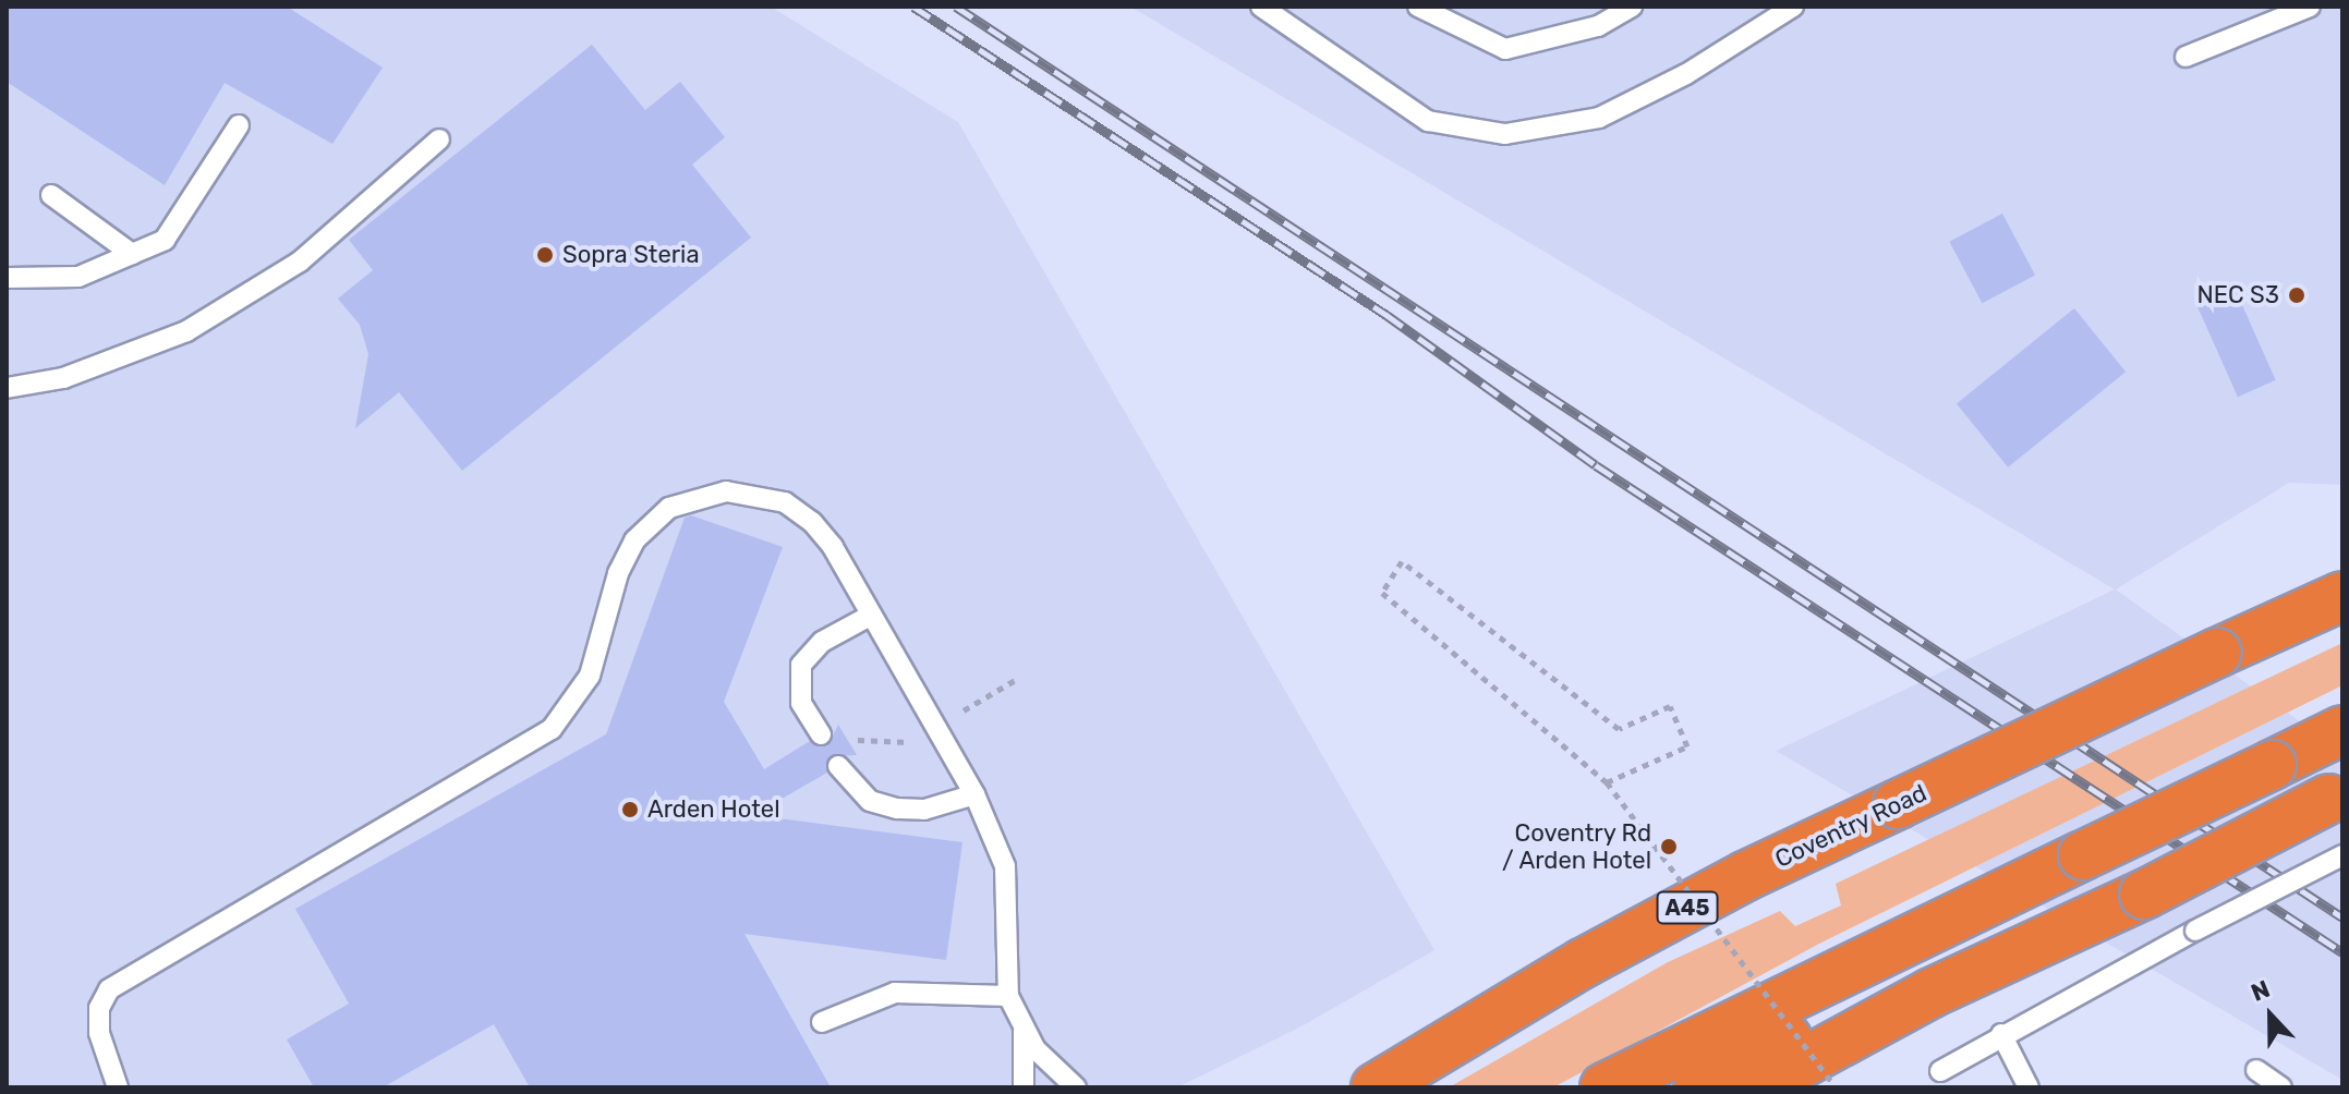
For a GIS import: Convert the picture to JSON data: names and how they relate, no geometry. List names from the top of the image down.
{
  "streets": {
    "highway": ["Coventry Road", "A45"]
  },
  "places": [
    "Sopra Steria",
    "NEC S3",
    "Arden Hotel",
    "Coventry Rd / Arden Hotel"
  ],
  "north": "top"
}
